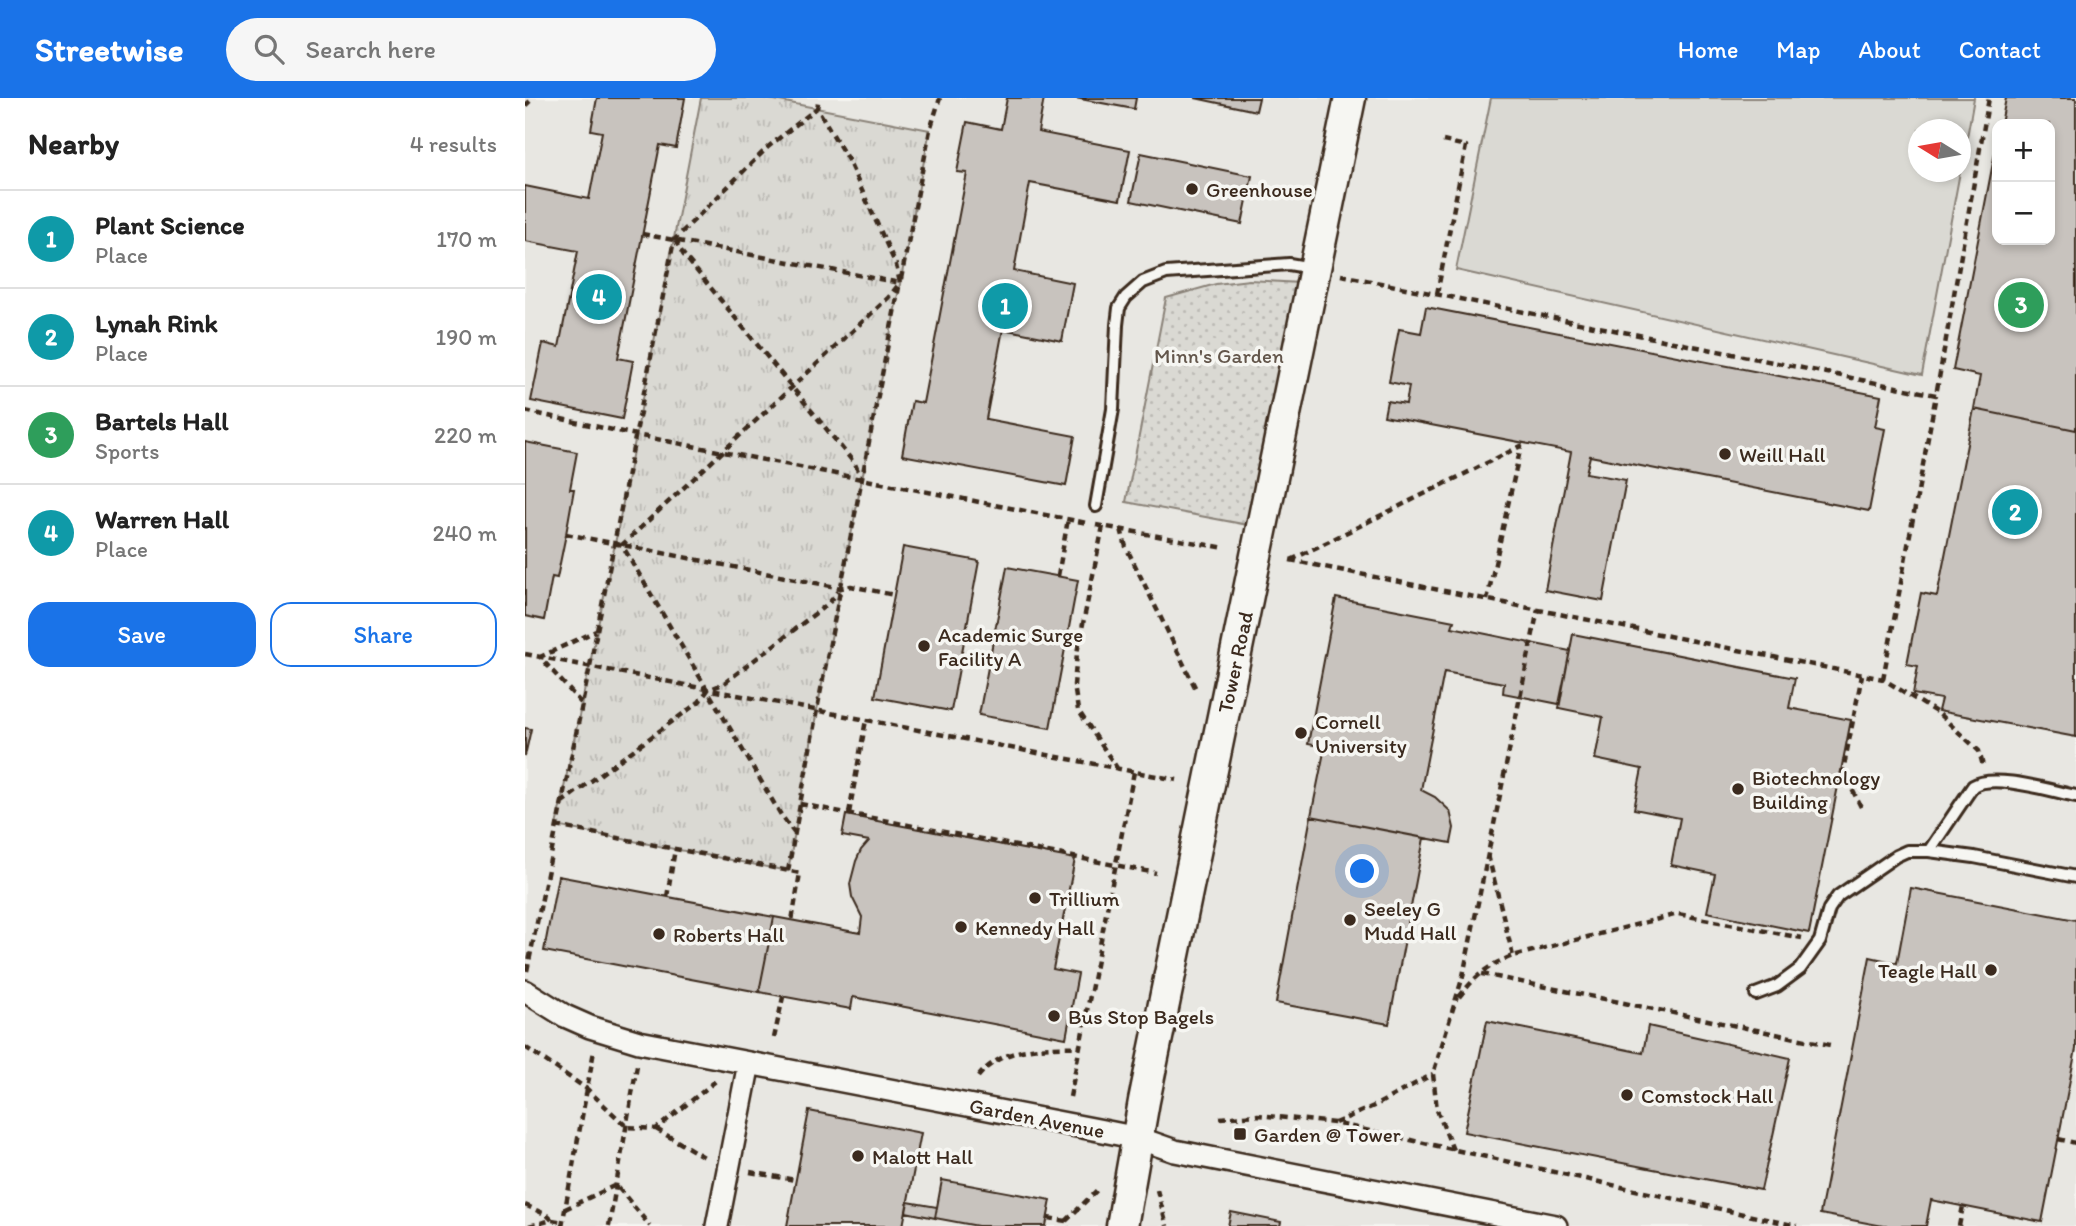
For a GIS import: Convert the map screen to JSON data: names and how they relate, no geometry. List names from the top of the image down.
{
  "streets": {
    "street": ["Tower Road", "Garden Avenue"]
  },
  "crossings": [
    ["Tower Road", "Garden Avenue"]
  ],
  "parks": ["Minn's Garden"],
  "places": {
    "other": [
      "Greenhouse",
      "Weill Hall",
      "Academic Surge Facility A",
      "Cornell University",
      "Biotechnology Building",
      "Trillium",
      "Seeley G Mudd Hall",
      "Kennedy Hall",
      "Roberts Hall",
      "Teagle Hall",
      "Bus Stop Bagels",
      "Comstock Hall",
      "Malott Hall"
    ],
    "transit": ["Garden @ Tower"]
  },
  "north": "left",
  "page": {
    "header": "Streetwise",
    "search": "Search here",
    "nav": [
      "Home",
      "Map",
      "About",
      "Contact"
    ],
    "heading": ["Nearby", "4 results"],
    "map_buttons": ["+", "−"],
    "list": [
      {
        "mark": "1",
        "name": "Plant Science",
        "note": "Place",
        "value": "170 m"
      },
      {
        "mark": "2",
        "name": "Lynah Rink",
        "note": "Place",
        "value": "190 m"
      },
      {
        "mark": "3",
        "name": "Bartels Hall",
        "note": "Sports",
        "value": "220 m"
      },
      {
        "mark": "4",
        "name": "Warren Hall",
        "note": "Place",
        "value": "240 m"
      }
    ],
    "pins": [
      "4",
      "3",
      "1",
      "2"
    ],
    "buttons": ["Save", "Share"]
  }
}
